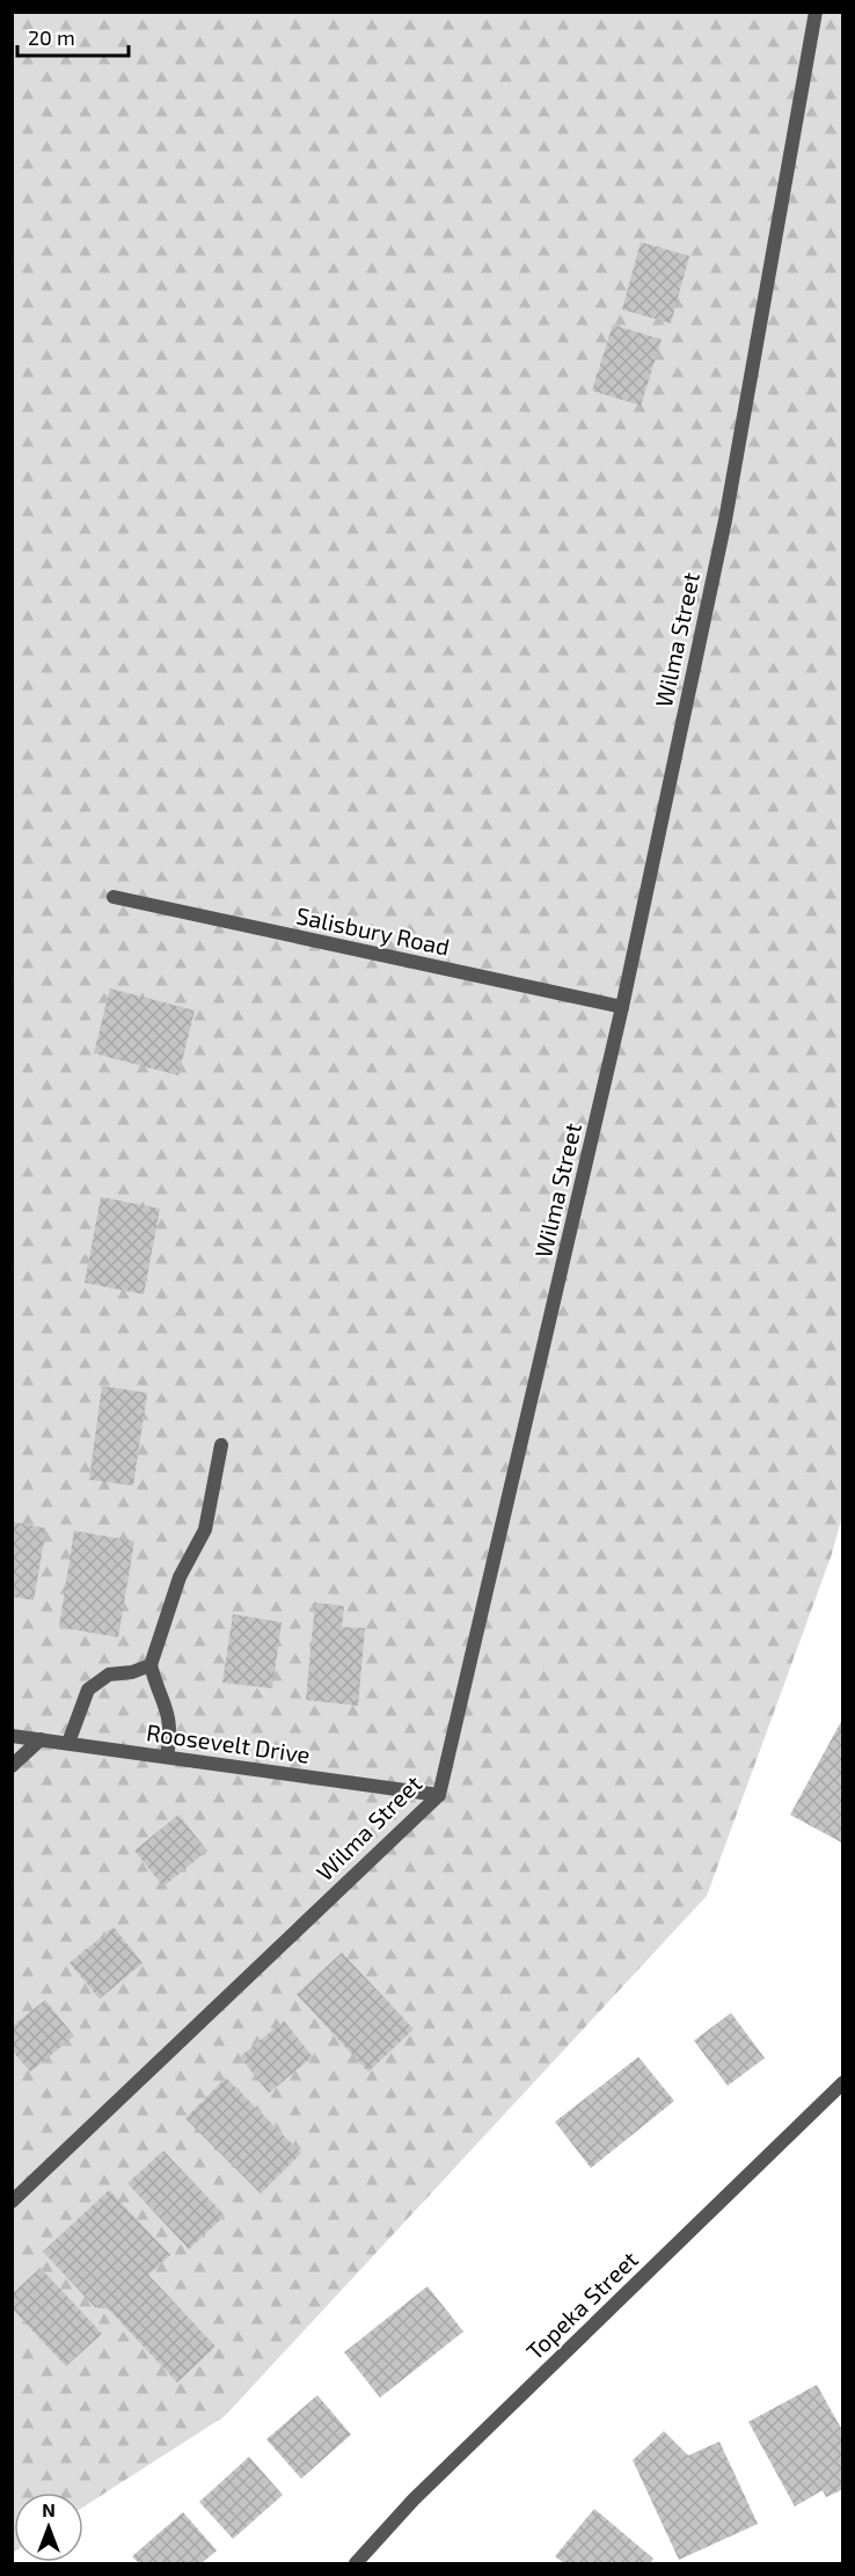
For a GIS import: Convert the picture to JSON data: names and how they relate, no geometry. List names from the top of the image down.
{
  "streets": {
    "street": [
      "Wilma Street",
      "Salisbury Road",
      "Roosevelt Drive",
      "Topeka Street"
    ]
  },
  "crossings": [
    ["Wilma Street", "Salisbury Road"],
    ["Wilma Street", "Roosevelt Drive"]
  ],
  "scale_bar": "20 m",
  "north": "top"
}
